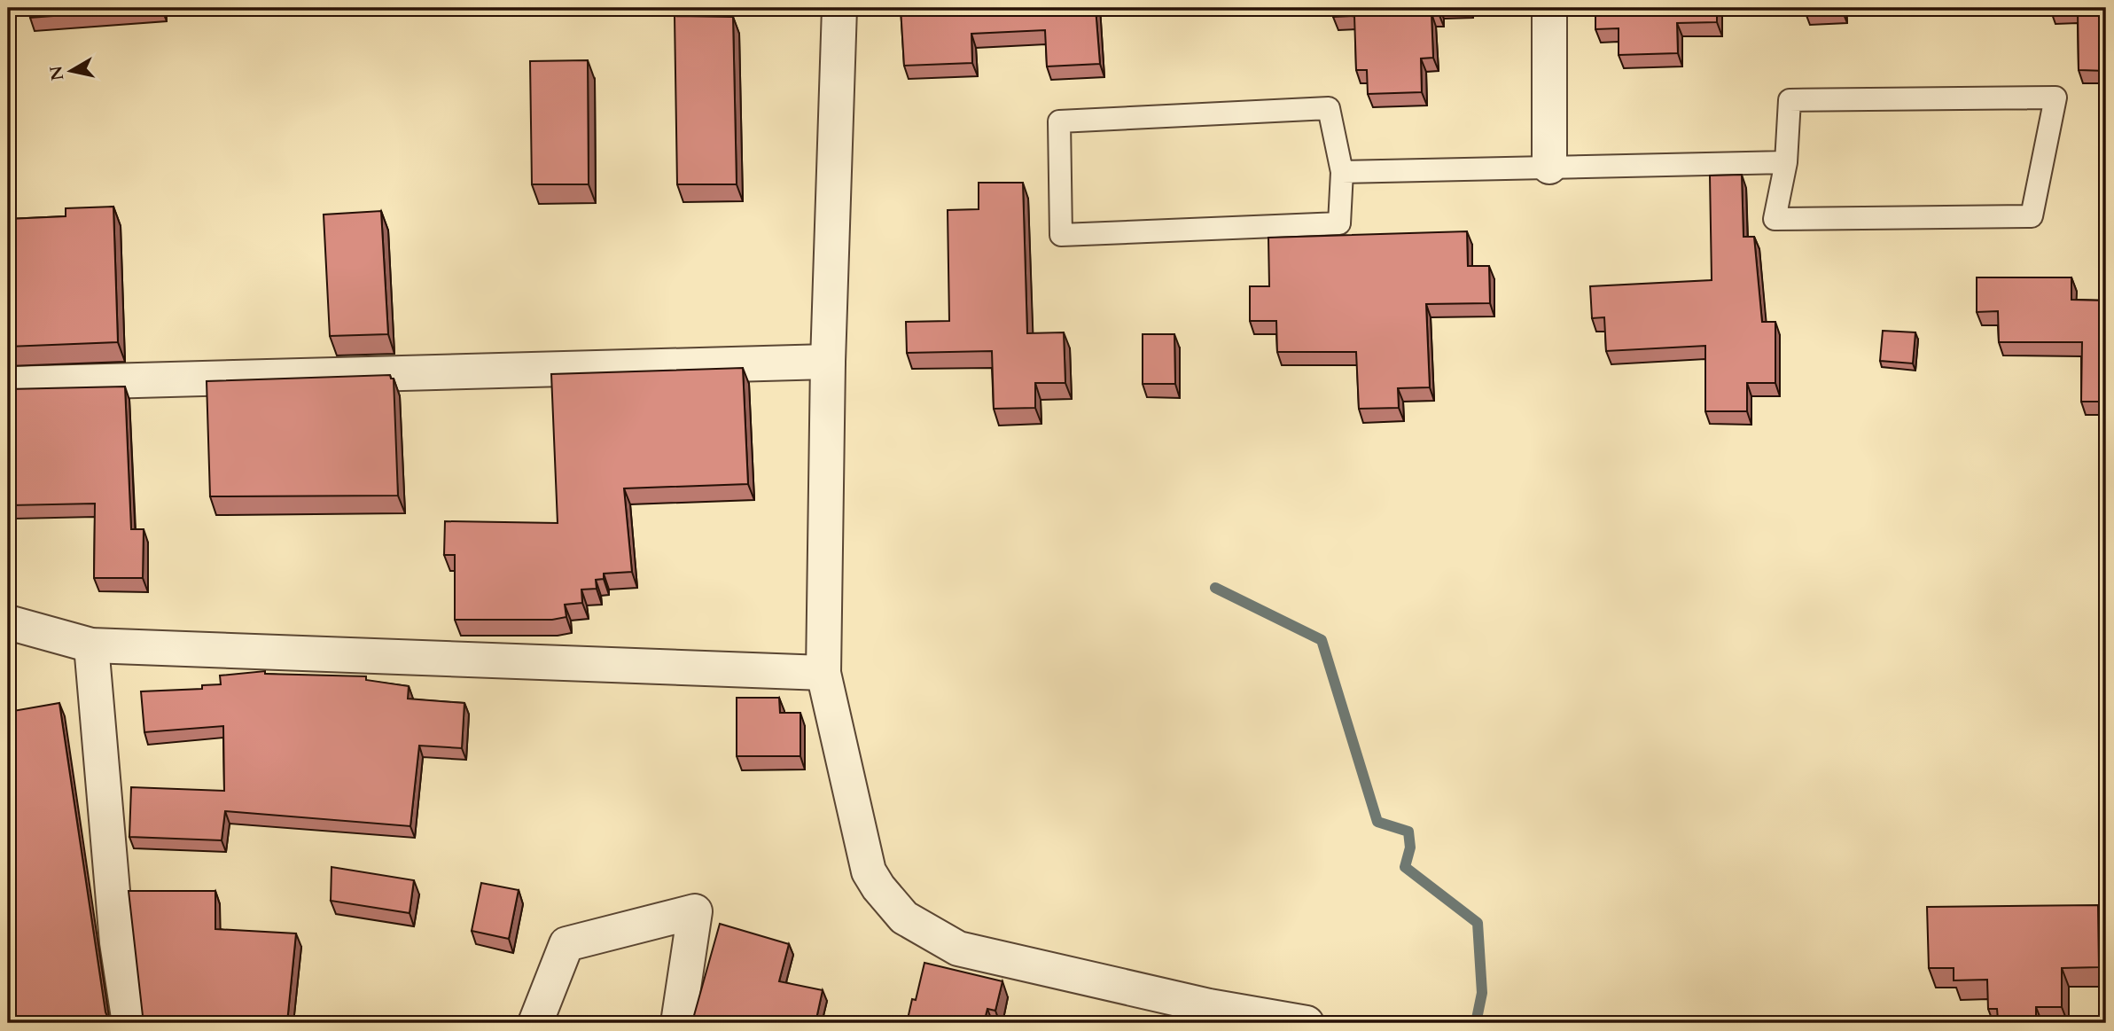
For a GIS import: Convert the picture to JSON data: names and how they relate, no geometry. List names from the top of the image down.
{
  "north": "left"
}
